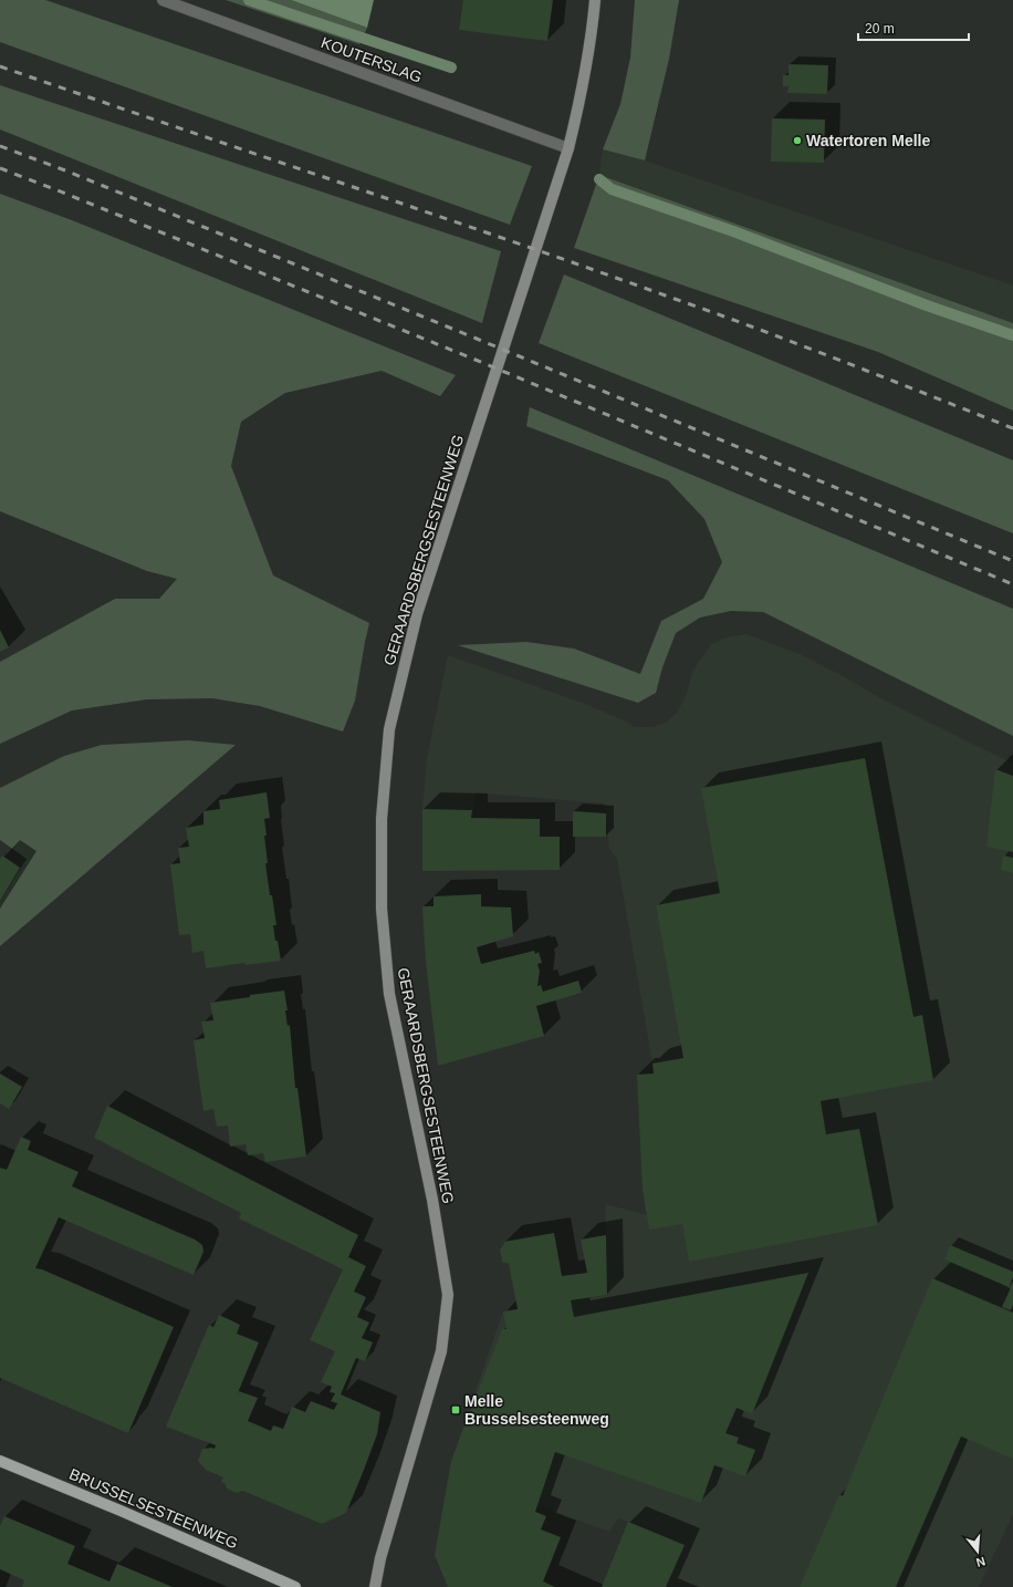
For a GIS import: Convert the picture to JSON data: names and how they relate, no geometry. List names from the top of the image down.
{
  "streets": {
    "main road": ["GERAARDSBERGSESTEENWEG", "BRUSSELSESTEENWEG"],
    "street": ["KOUTERSLAG"]
  },
  "crossings": [
    ["KOUTERSLAG", "GERAARDSBERGSESTEENWEG"]
  ],
  "places": {
    "other": ["Watertoren Melle"],
    "transit": ["Melle Brusselsesteenweg"]
  },
  "scale_bar": "20 m",
  "north": "bottom"
}
